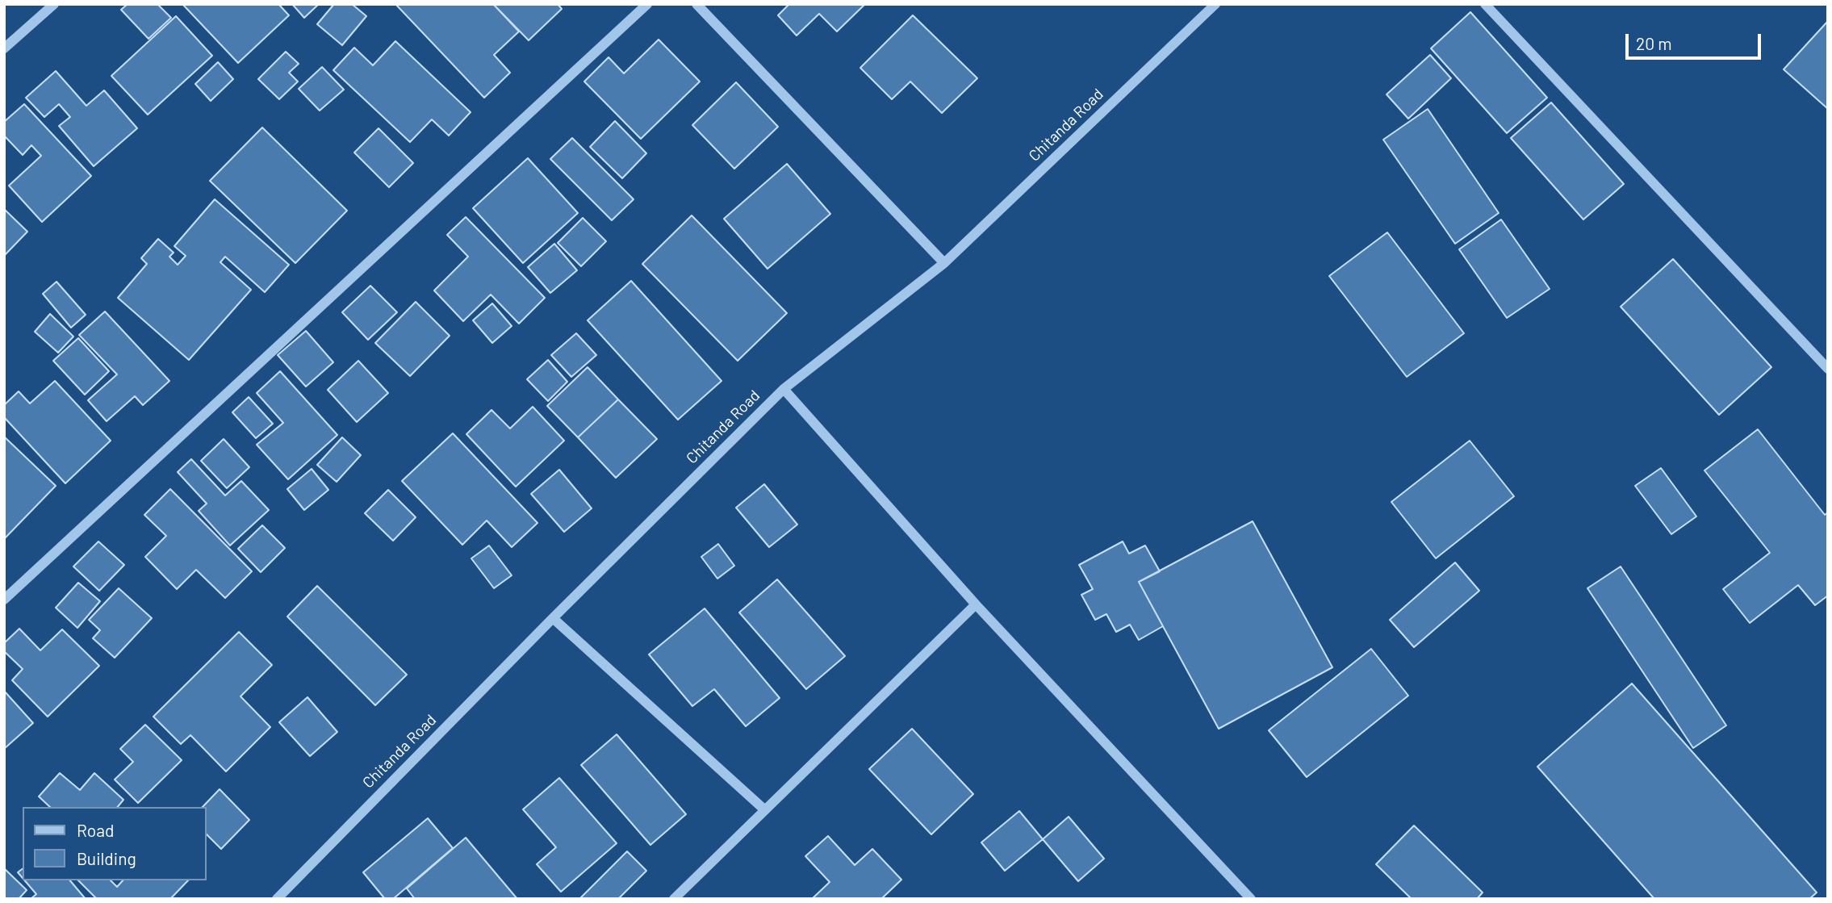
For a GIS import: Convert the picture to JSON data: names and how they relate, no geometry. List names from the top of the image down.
{
  "streets": {
    "street": ["Chitanda Road"]
  },
  "legend": ["Road", "Building"],
  "scale_bar": "20 m"
}
